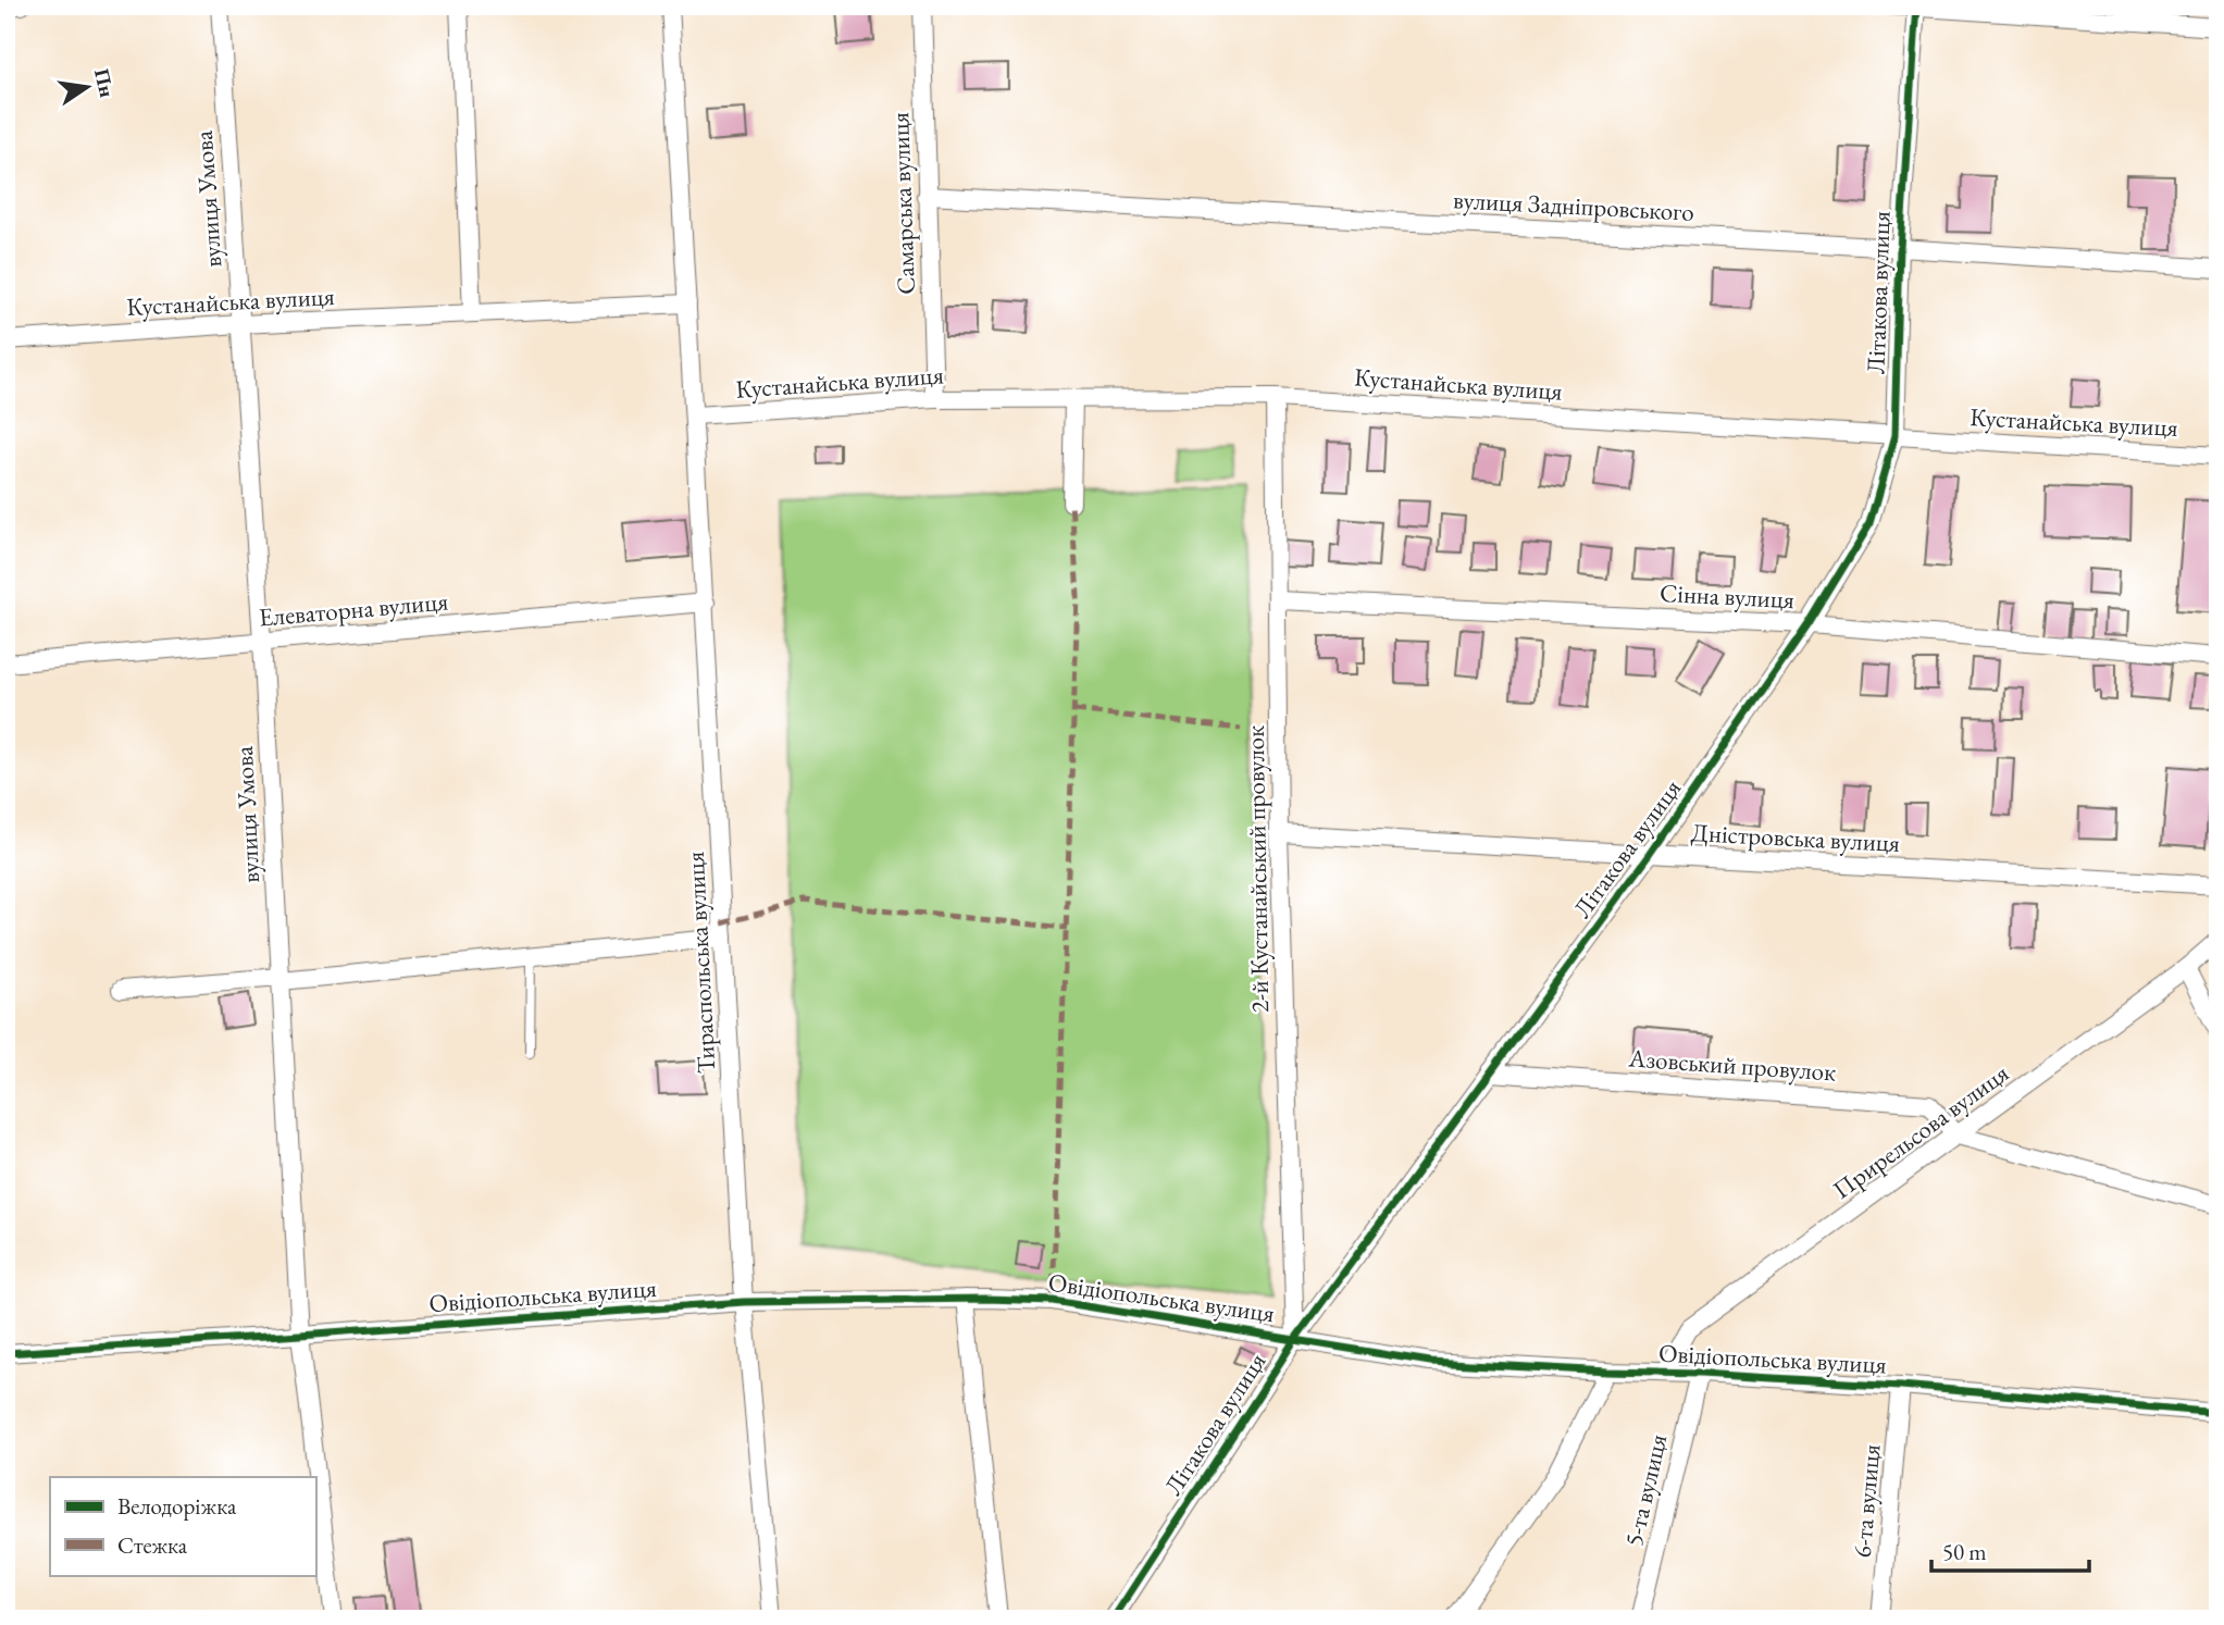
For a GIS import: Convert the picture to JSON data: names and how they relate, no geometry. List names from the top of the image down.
{
  "streets": {
    "street": [
      "вулиця Умова",
      "Самарська вулиця",
      "вулиця Задніпровського",
      "Літакова вулиця",
      "Кустанайська вулиця",
      "Сінна вулиця",
      "Елеваторна вулиця",
      "Дністровська вулиця",
      "2-й Кустанайський провулок",
      "Тираспольська вулиця",
      "Азовський провулок",
      "Прирельсова вулиця",
      "Овідіопольська вулиця",
      "5-та вулиця",
      "6-та вулиця"
    ]
  },
  "crossings": [
    ["вулиця Умова", "Кустанайська вулиця"],
    ["вулиця Умова", "Елеваторна вулиця"],
    ["вулиця Умова", "Овідіопольська вулиця"],
    ["Самарська вулиця", "вулиця Задніпровського"],
    ["Самарська вулиця", "Кустанайська вулиця"],
    ["вулиця Задніпровського", "Літакова вулиця"],
    ["Літакова вулиця", "Кустанайська вулиця"],
    ["Літакова вулиця", "Сінна вулиця"],
    ["Літакова вулиця", "Дністровська вулиця"],
    ["Літакова вулиця", "2-й Кустанайський провулок"],
    ["Літакова вулиця", "Азовський провулок"],
    ["Літакова вулиця", "Овідіопольська вулиця"],
    ["Кустанайська вулиця", "2-й Кустанайський провулок"],
    ["Кустанайська вулиця", "Тираспольська вулиця"],
    ["Сінна вулиця", "2-й Кустанайський провулок"],
    ["Елеваторна вулиця", "Тираспольська вулиця"],
    ["Дністровська вулиця", "2-й Кустанайський провулок"],
    ["2-й Кустанайський провулок", "Овідіопольська вулиця"],
    ["Тираспольська вулиця", "Овідіопольська вулиця"],
    ["Азовський провулок", "Прирельсова вулиця"],
    ["Прирельсова вулиця", "Овідіопольська вулиця"],
    ["Овідіопольська вулиця", "5-та вулиця"],
    ["Овідіопольська вулиця", "6-та вулиця"]
  ],
  "legend": ["Велодоріжка", "Стежка"],
  "scale_bar": "50 m",
  "north": "right"
}
